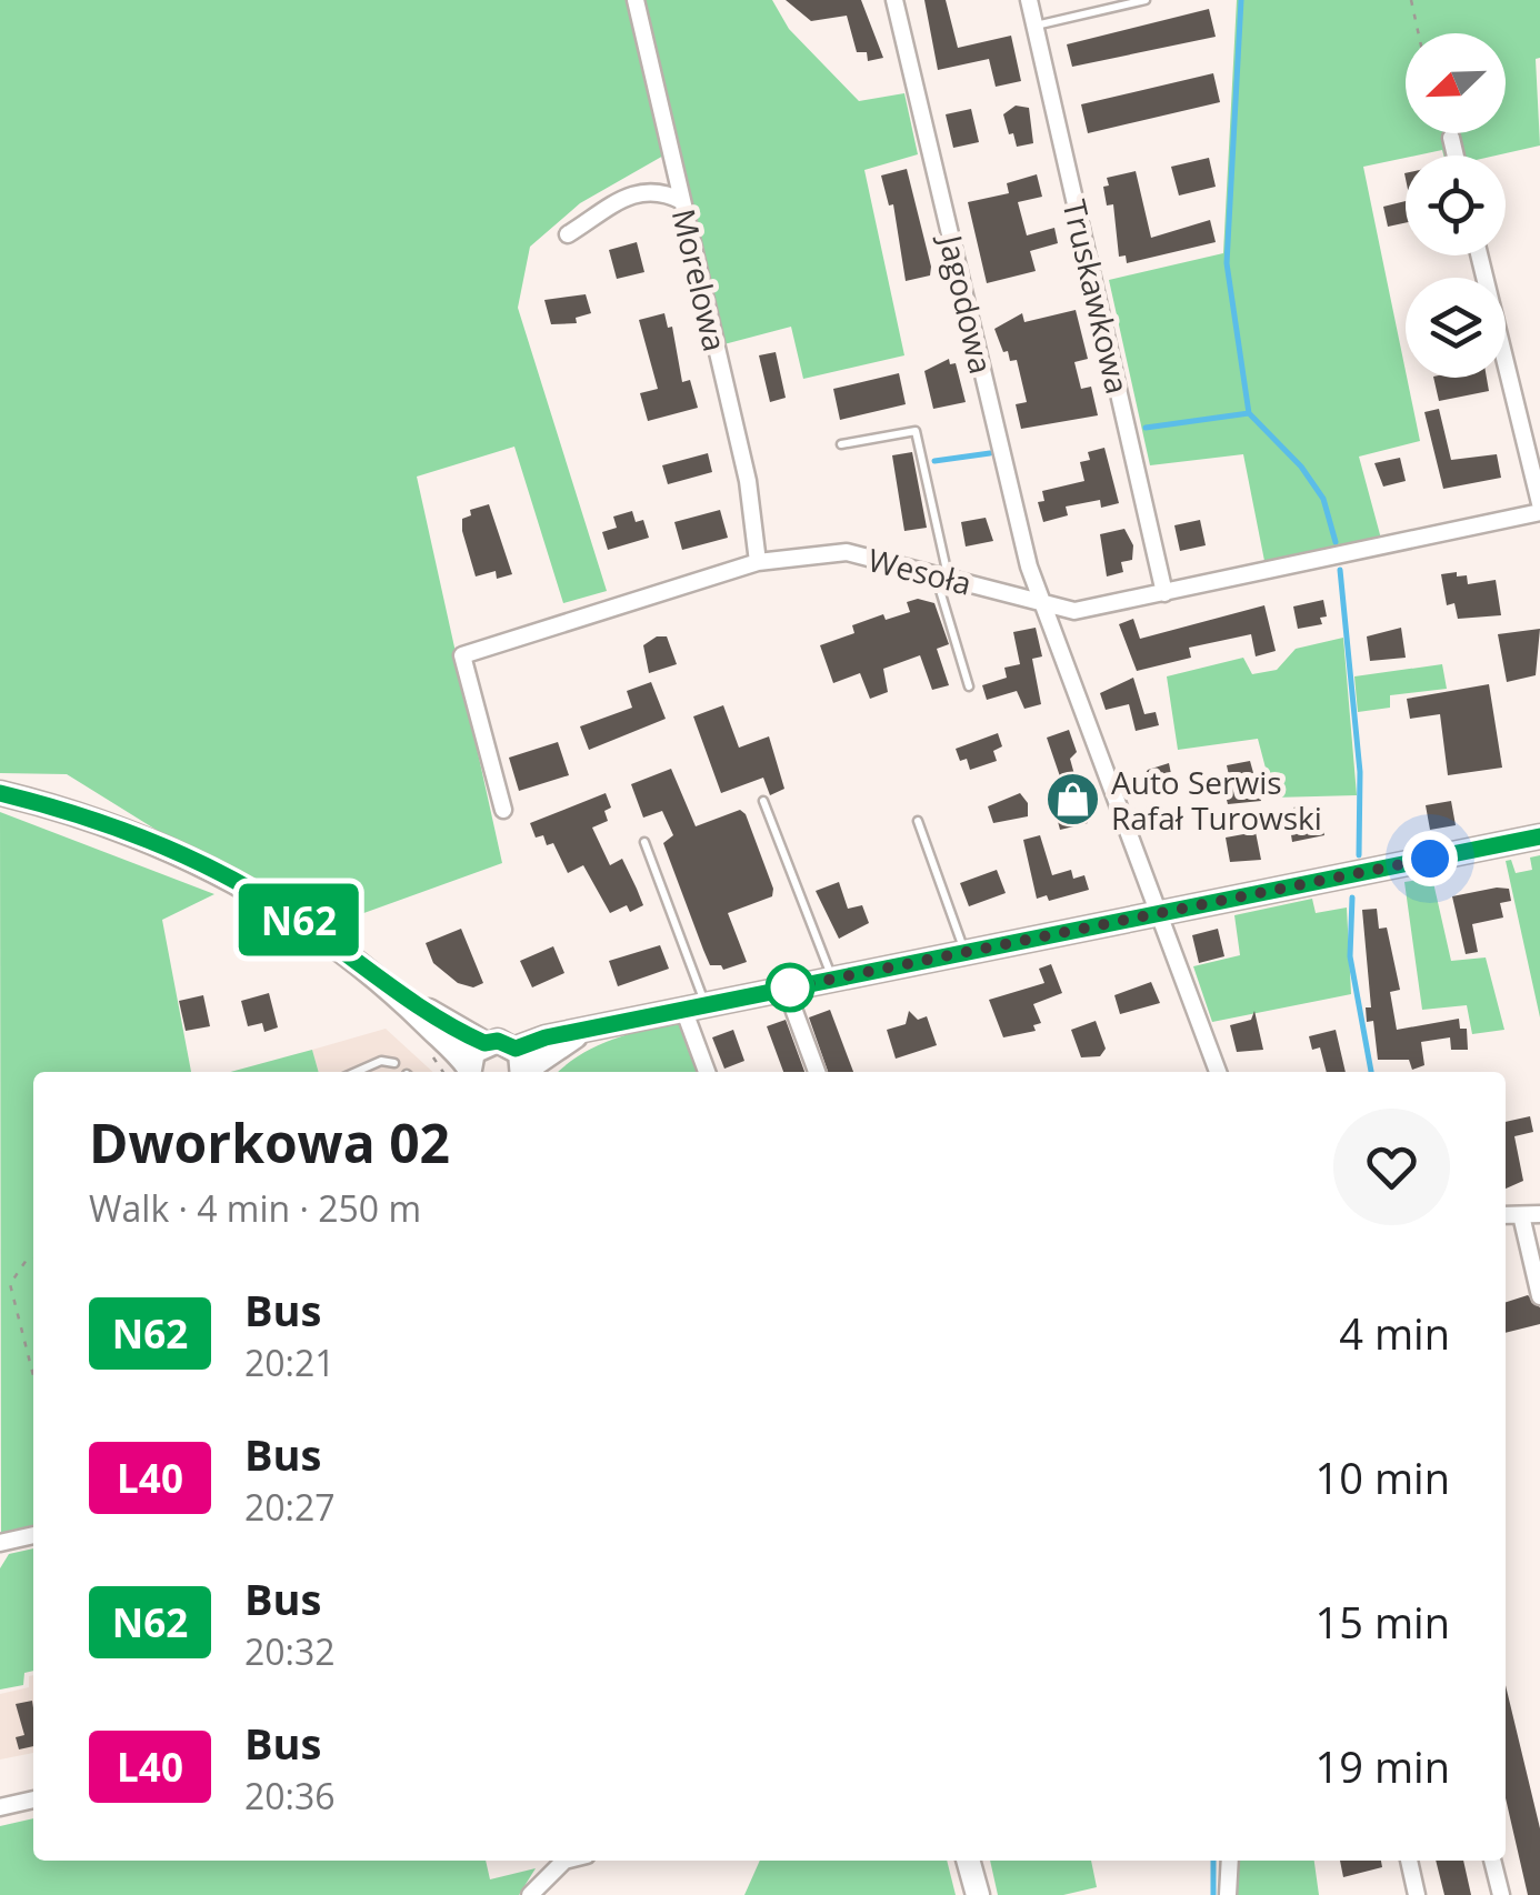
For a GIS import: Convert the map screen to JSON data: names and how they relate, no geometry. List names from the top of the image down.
{
  "streets": {
    "street": [
      "Morelowa",
      "Truskawkowa",
      "Jagodowa",
      "Wesoła"
    ]
  },
  "crossings": [
    ["Morelowa", "Wesoła"],
    ["Truskawkowa", "Wesoła"],
    ["Jagodowa", "Wesoła"]
  ],
  "places": {
    "shop": ["Auto Serwis Rafał Turowski"]
  },
  "lines": ["bus line N62"],
  "north": "bottom left",
  "page": {
    "on_map": "N62",
    "heading": ["Dworkowa 02", "Walk · 4 min · 250 m"],
    "list": [
      {
        "mark": "N62",
        "name": "Bus",
        "note": "20:21",
        "value": "4 min"
      },
      {
        "mark": "L40",
        "name": "Bus",
        "note": "20:27",
        "value": "10 min"
      },
      {
        "mark": "N62",
        "name": "Bus",
        "note": "20:32",
        "value": "15 min"
      },
      {
        "mark": "L40",
        "name": "Bus",
        "note": "20:36",
        "value": "19 min"
      }
    ]
  }
}
